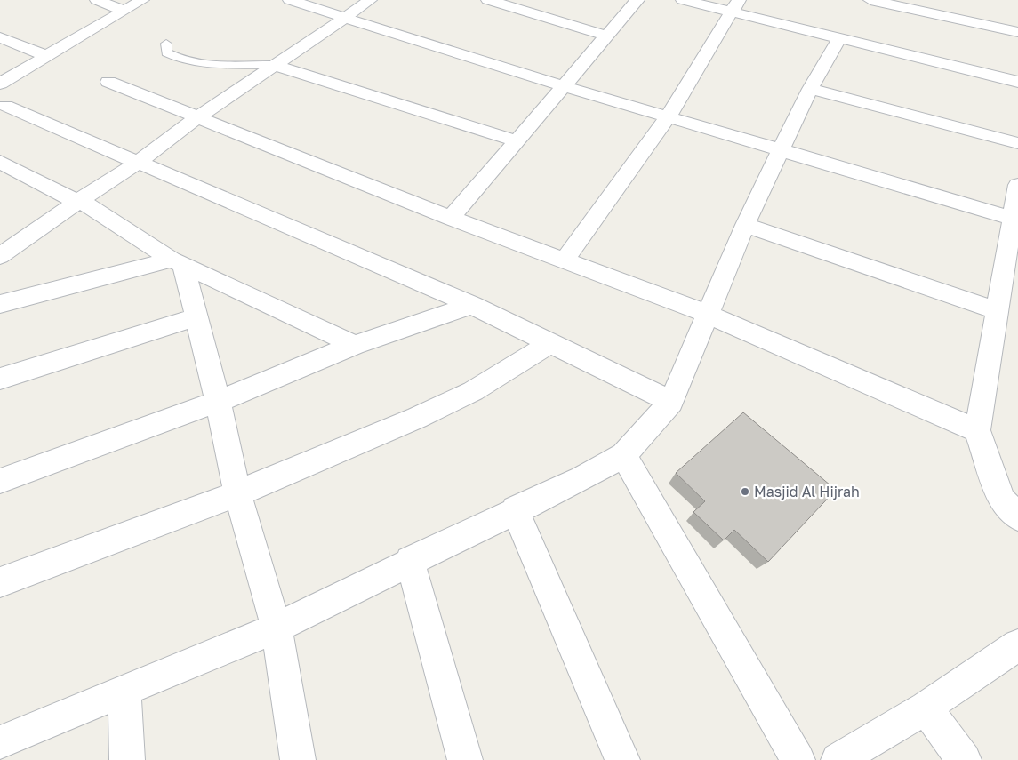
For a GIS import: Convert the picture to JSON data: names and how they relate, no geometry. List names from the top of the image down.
{
  "places": ["Masjid Al Hijrah"]
}
